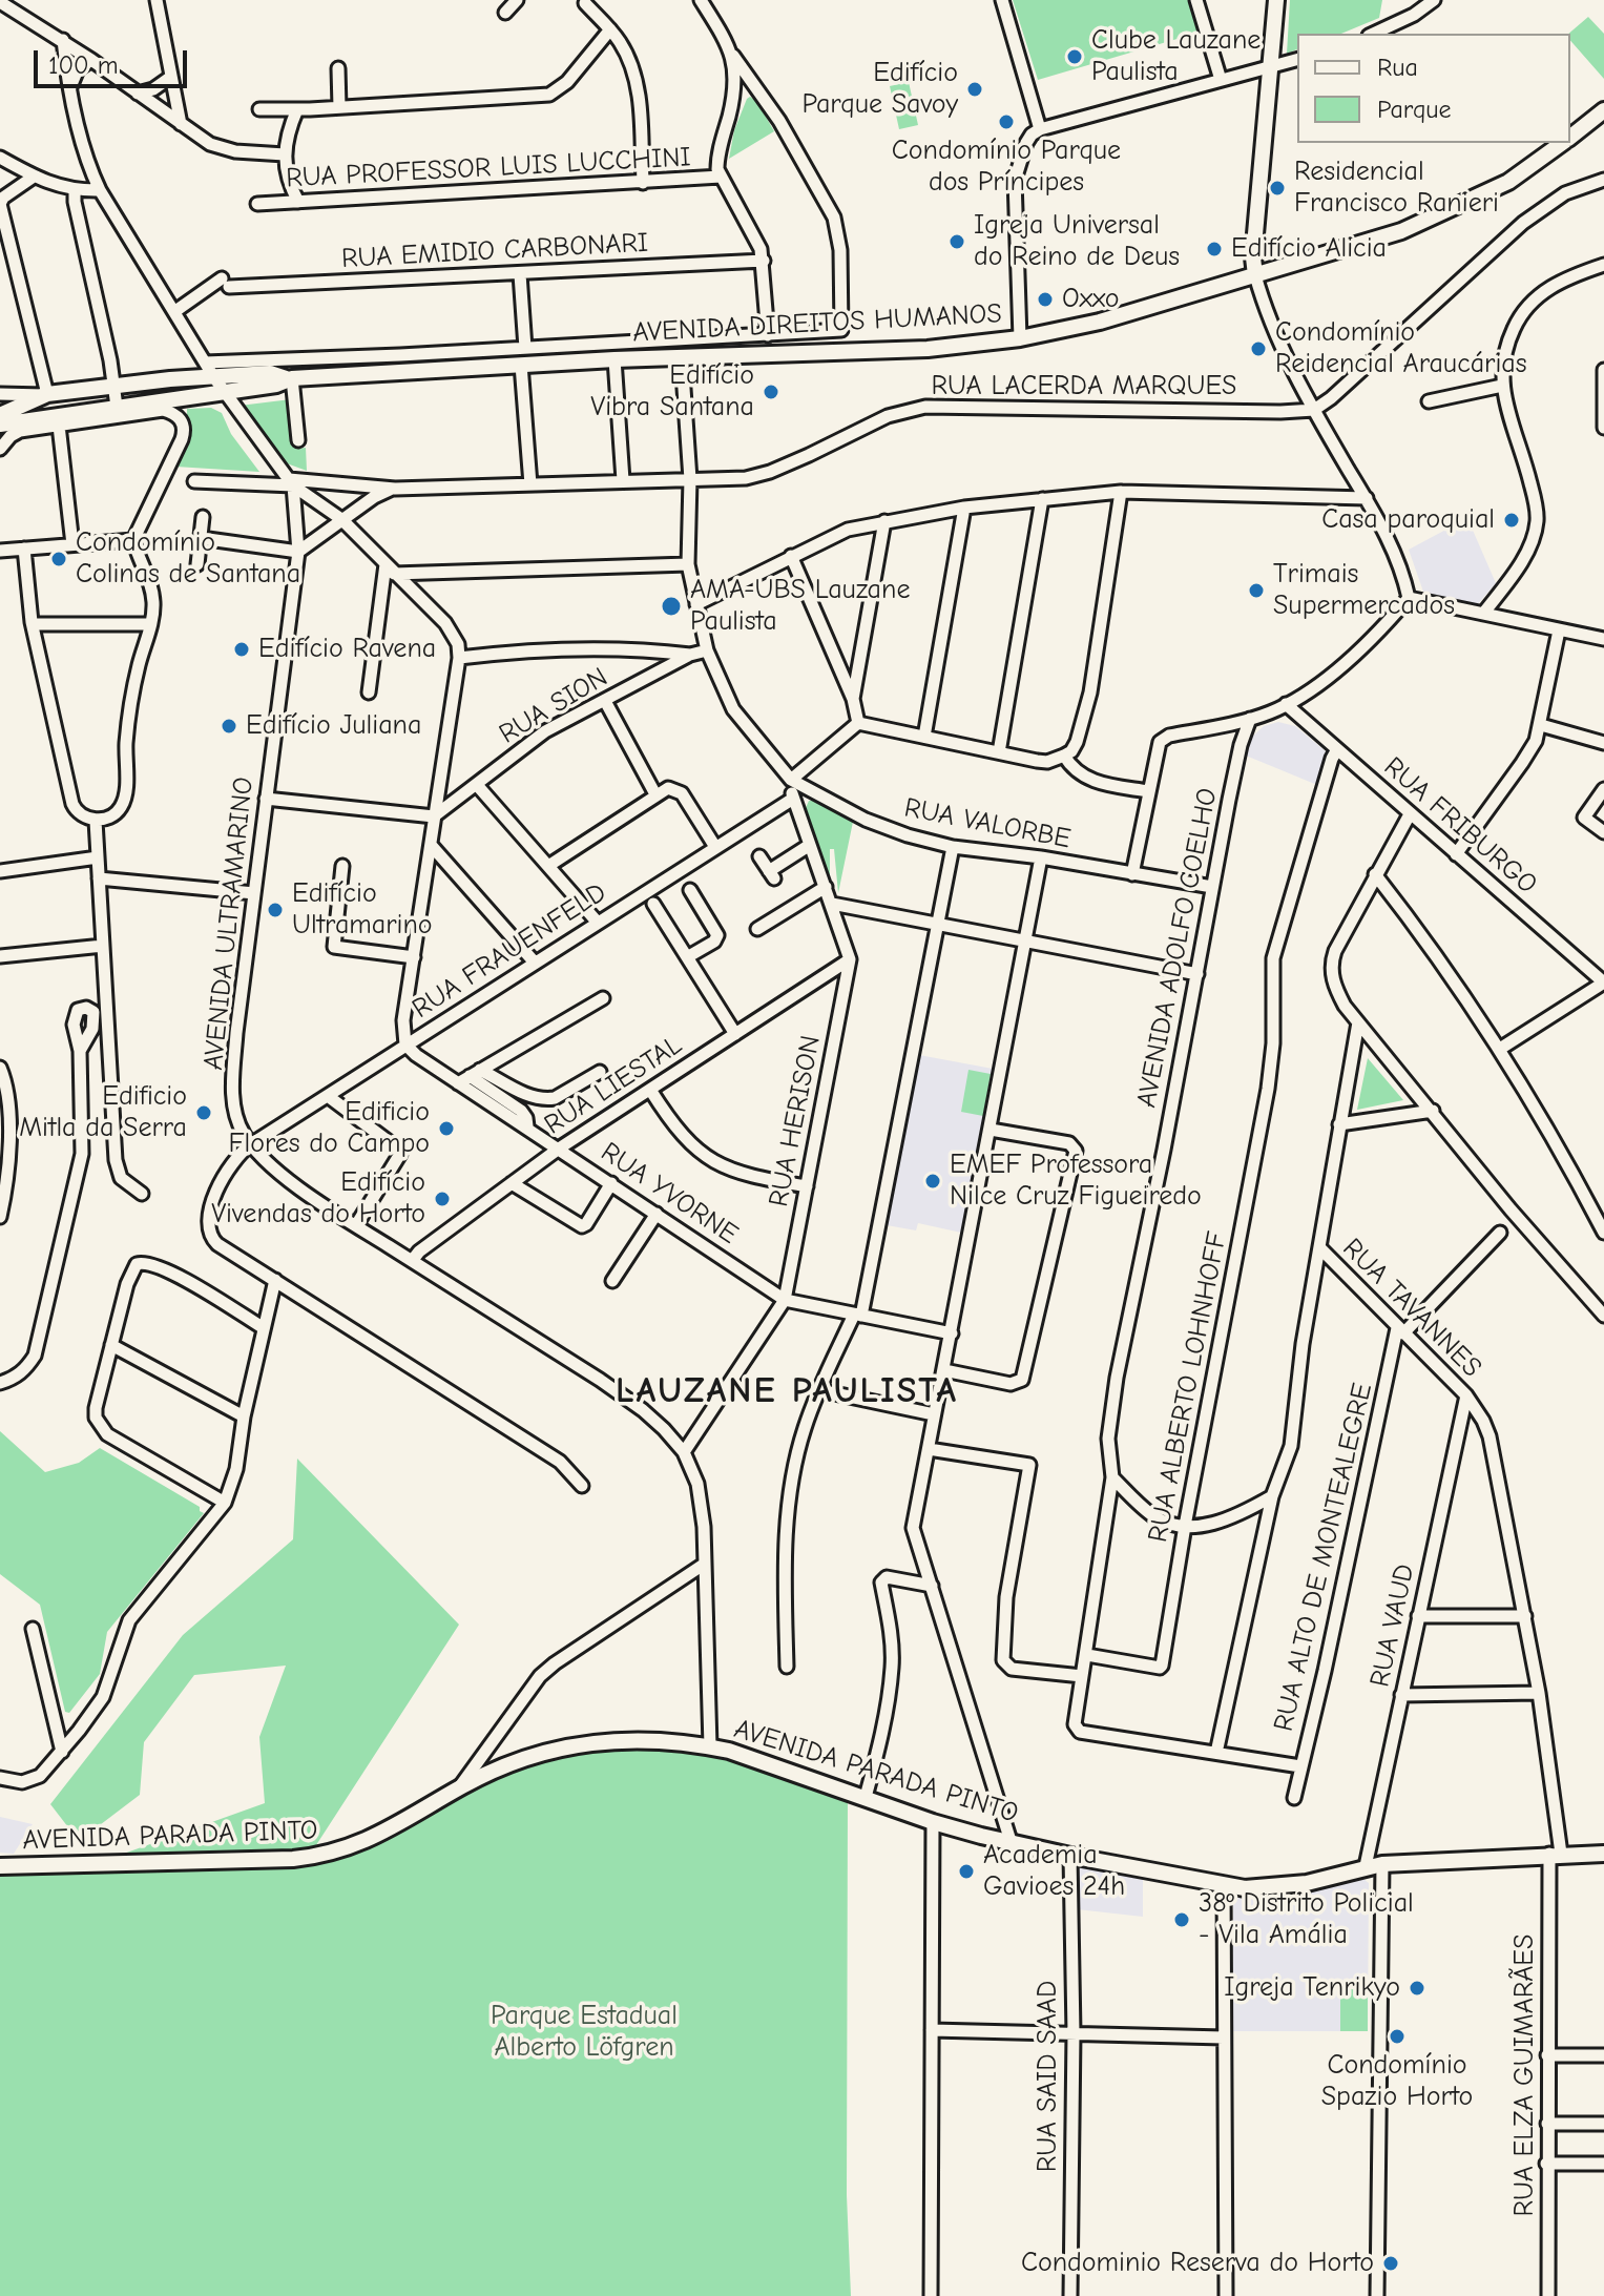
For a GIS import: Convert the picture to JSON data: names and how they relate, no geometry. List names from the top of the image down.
{
  "streets": {
    "main road": ["AVENIDA DIREITOS HUMANOS", "AVENIDA PARADA PINTO"],
    "street": [
      "RUA PROFESSOR LUIS LUCCHINI",
      "RUA EMIDIO CARBONARI",
      "RUA LACERDA MARQUES",
      "RUA SION",
      "RUA VALORBE",
      "RUA FRIBURGO",
      "AVENIDA ULTRAMARINO",
      "AVENIDA ADOLFO COELHO",
      "RUA FRAUENFELD",
      "RUA LIESTAL",
      "RUA HERISON",
      "RUA YVORNE",
      "RUA TAVANNES",
      "RUA ALBERTO LOHNHOFF",
      "RUA ALTO DE MONTEALEGRE",
      "RUA VAUD",
      "RUA ELZA GUIMARÃES",
      "RUA SAID SAAD"
    ]
  },
  "crossings": [
    ["AVENIDA DIREITOS HUMANOS", "RUA VALORBE"],
    ["RUA LACERDA MARQUES", "RUA VALORBE"],
    ["RUA LACERDA MARQUES", "AVENIDA ULTRAMARINO"],
    ["RUA SION", "RUA VALORBE"],
    ["RUA VALORBE", "AVENIDA ADOLFO COELHO"],
    ["RUA VALORBE", "RUA HERISON"],
    ["RUA FRIBURGO", "RUA ALBERTO LOHNHOFF"],
    ["AVENIDA ULTRAMARINO", "RUA FRAUENFELD"],
    ["AVENIDA ULTRAMARINO", "RUA LIESTAL"],
    ["AVENIDA ULTRAMARINO", "RUA HERISON"],
    ["AVENIDA ULTRAMARINO", "AVENIDA PARADA PINTO"],
    ["AVENIDA ADOLFO COELHO", "RUA ALBERTO LOHNHOFF"],
    ["RUA FRAUENFELD", "RUA HERISON"],
    ["RUA FRAUENFELD", "RUA YVORNE"],
    ["RUA LIESTAL", "RUA HERISON"],
    ["RUA LIESTAL", "RUA YVORNE"],
    ["RUA HERISON", "RUA YVORNE"],
    ["RUA TAVANNES", "RUA ALTO DE MONTEALEGRE"],
    ["RUA TAVANNES", "RUA VAUD"],
    ["RUA TAVANNES", "AVENIDA PARADA PINTO"],
    ["RUA TAVANNES", "RUA ELZA GUIMARÃES"],
    ["RUA VAUD", "AVENIDA PARADA PINTO"],
    ["AVENIDA PARADA PINTO", "RUA ELZA GUIMARÃES"],
    ["AVENIDA PARADA PINTO", "RUA SAID SAAD"]
  ],
  "districts": ["LAUZANE PAULISTA"],
  "parks": ["Parque Estadual Alberto Löfgren"],
  "places": [
    "Clube Lauzane Paulista",
    "Edifício Parque Savoy",
    "Condomínio Parque dos Príncipes",
    "Residencial Francisco Ranieri",
    "Igreja Universal do Reino de Deus",
    "Edifício Alicia",
    "Oxxo",
    "Condomínio Reidencial Araucárias",
    "Edifício Vibra Santana",
    "Casa paroquial",
    "Condomínio Colinas de Santana",
    "Trimais Supermercados",
    "AMA-UBS Lauzane Paulista",
    "Edifício Ravena",
    "Edifício Juliana",
    "Edifício Ultramarino",
    "Edificio Mitla da Serra",
    "Edificio Flores do Campo",
    "EMEF Professora Nilce Cruz Figueiredo",
    "Edifício Vivendas do Horto",
    "Academia Gavioes 24h",
    "38º Distrito Policial - Vila Amália",
    "Igreja Tenrikyo",
    "Condomínio Spazio Horto",
    "Condominio Reserva do Horto"
  ],
  "legend": ["Rua", "Parque"],
  "scale_bar": "100 m"
}
